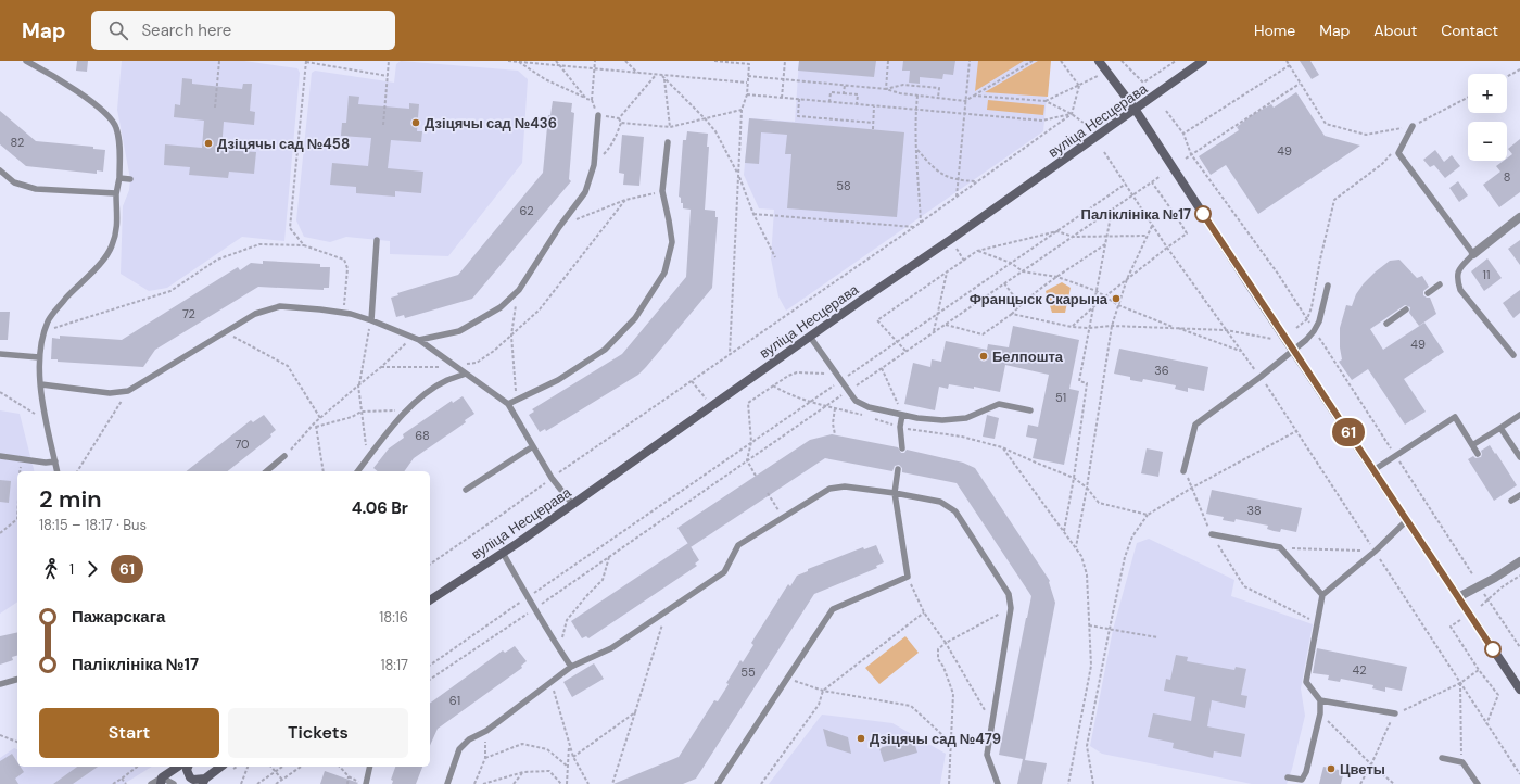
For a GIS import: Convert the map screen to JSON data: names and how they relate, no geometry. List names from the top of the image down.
{
  "streets": {
    "main road": ["вуліца Несцерава"]
  },
  "places": [
    "Дзіцячы сад №436",
    "Дзіцячы сад №458",
    "Паліклініка №17",
    "Францыск Скарына",
    "Белпошта",
    "Дзіцячы сад №479",
    "Цветы"
  ],
  "lines": ["bus line 61"],
  "house_numbers": [
    "82",
    "49",
    "8",
    "58",
    "62",
    "11",
    "72",
    "49",
    "36",
    "51",
    "68",
    "70",
    "38",
    "42",
    "55",
    "61"
  ],
  "page": {
    "header": "Map",
    "search": "Search here",
    "nav": [
      "Home",
      "Map",
      "About",
      "Contact"
    ],
    "on_map": "61",
    "map_buttons": ["+", "−"],
    "heading": ["2 min", "18:15 – 18:17 · Bus", "4.06 Br"],
    "legs": ["1", "61"],
    "list": [
      {
        "name": "Пажарскага",
        "value": "18:16"
      },
      {
        "name": "Паліклініка №17",
        "value": "18:17"
      }
    ],
    "buttons": ["Start", "Tickets"]
  }
}
